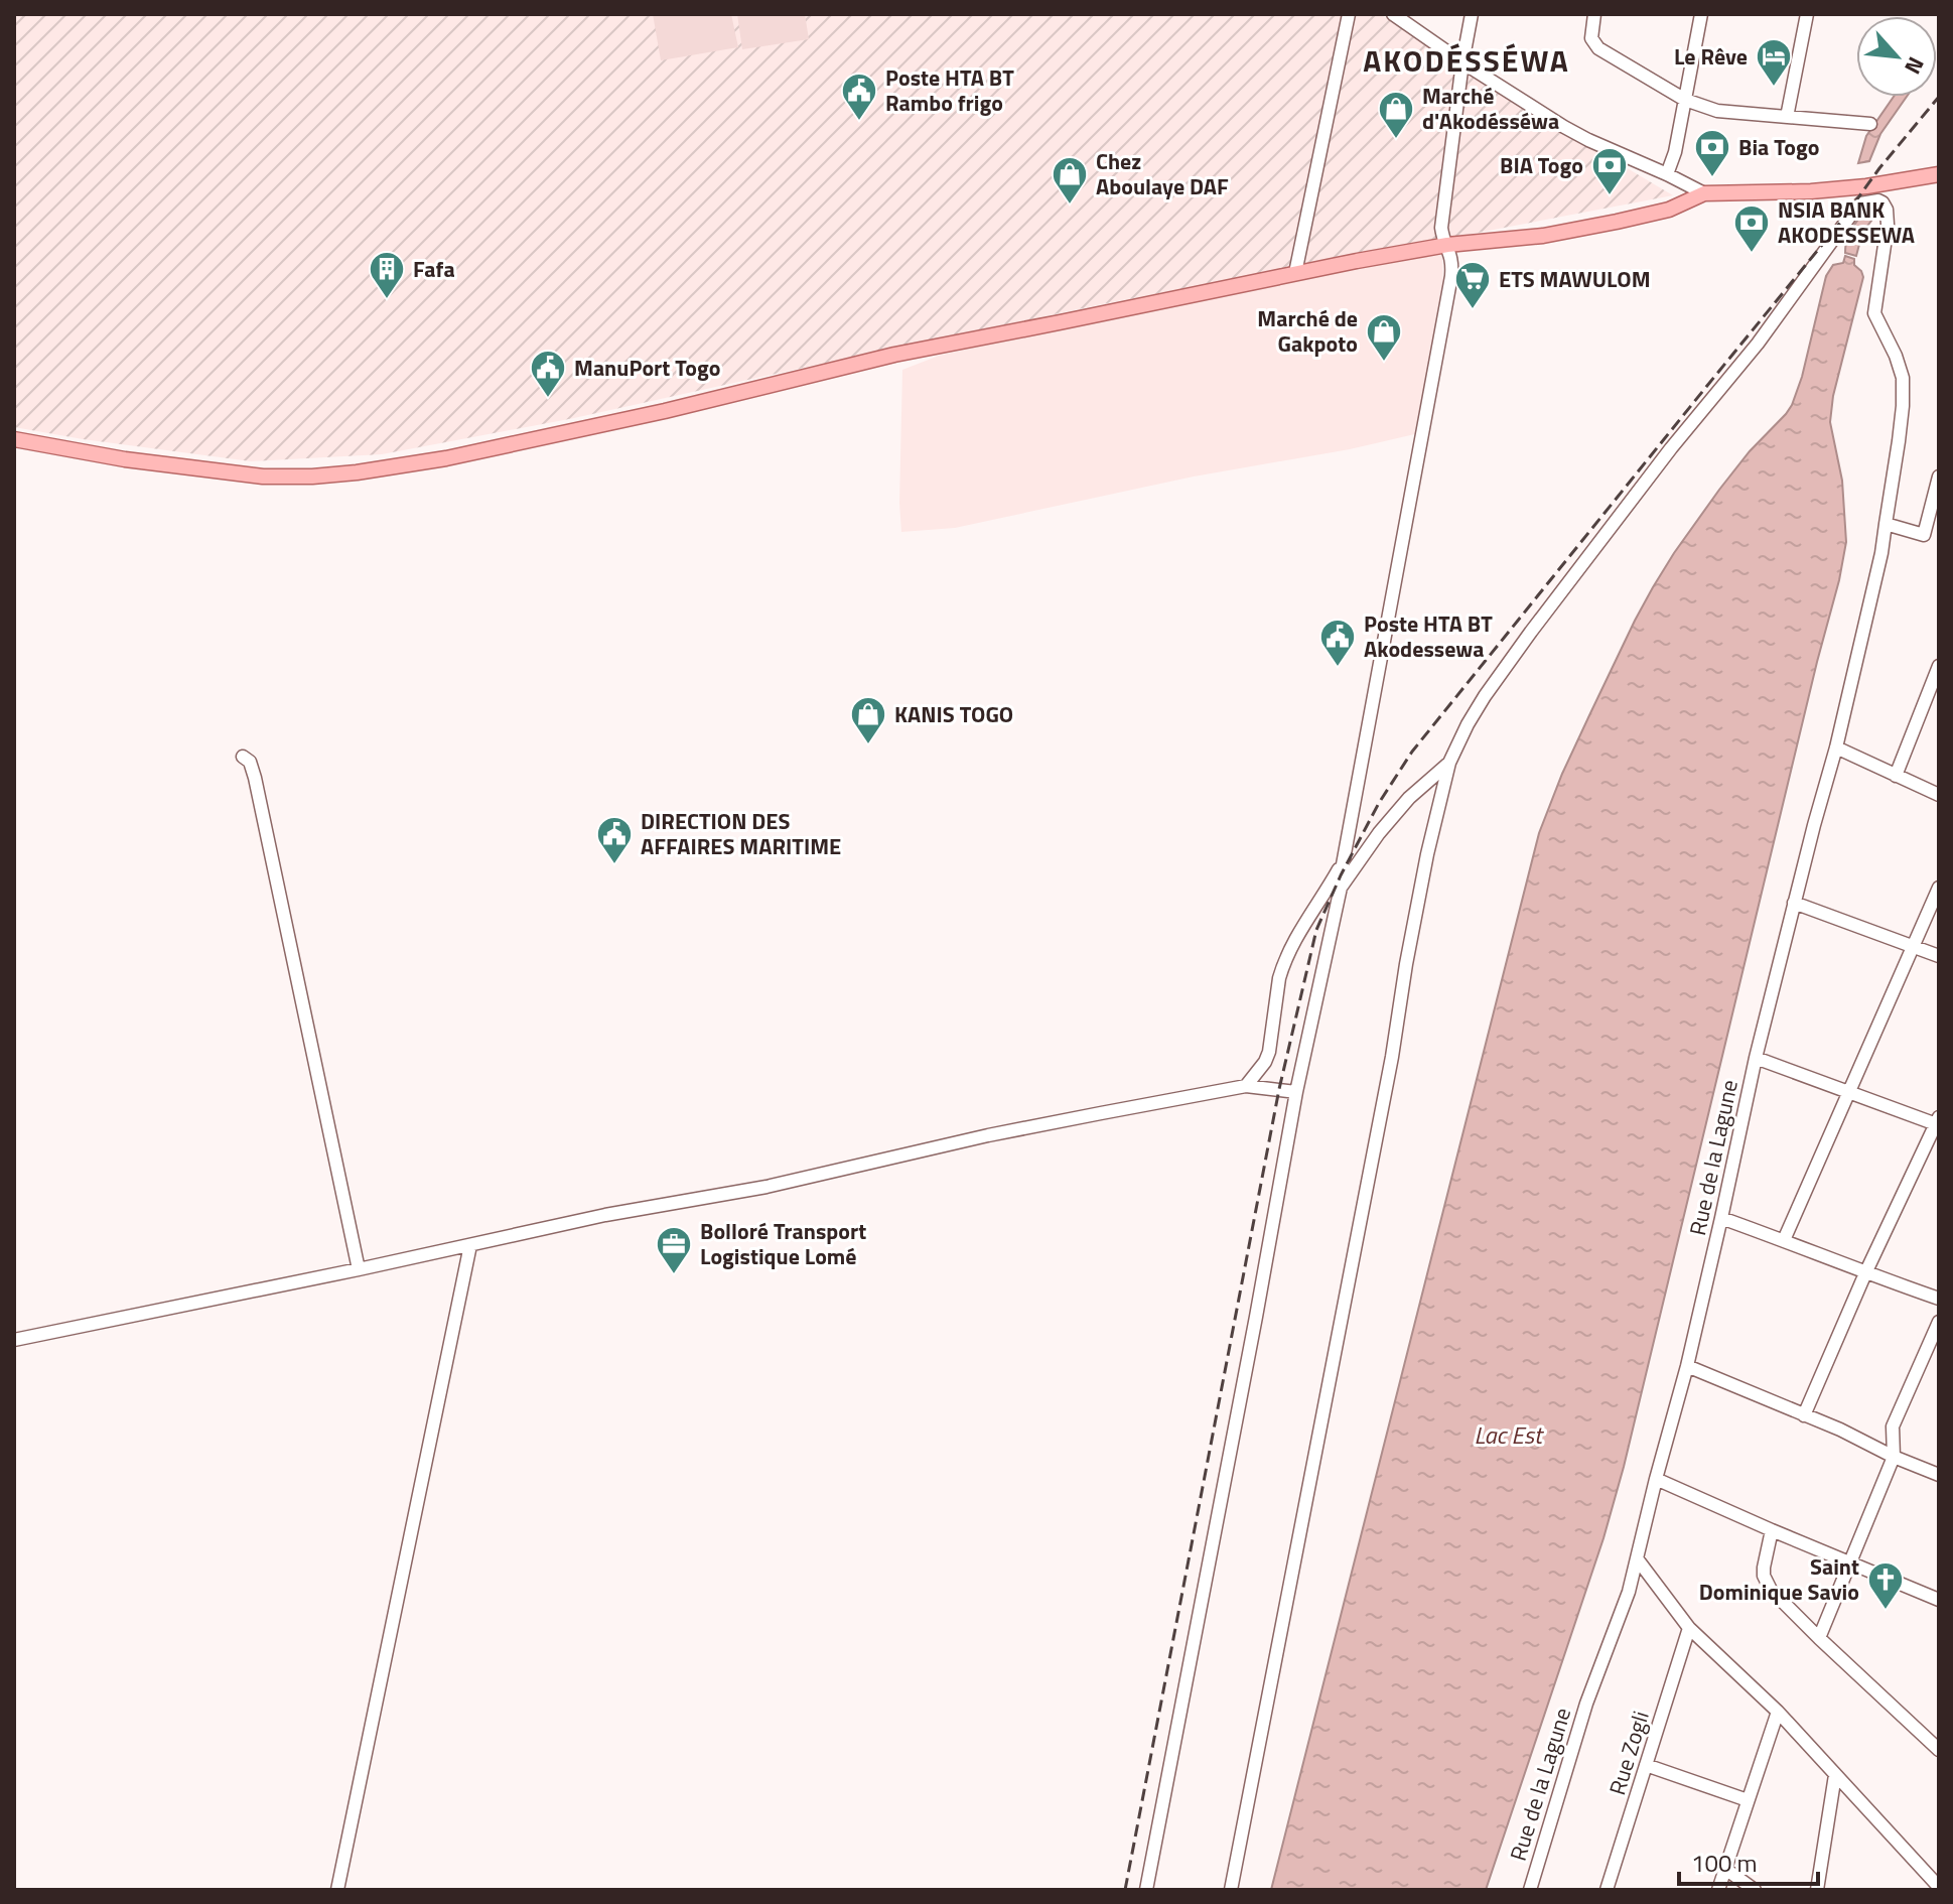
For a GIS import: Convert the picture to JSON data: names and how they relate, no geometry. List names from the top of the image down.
{
  "streets": {
    "street": ["Rue de la Lagune", "Rue Zogli"]
  },
  "districts": ["AKODÉSSÉWA"],
  "water": ["Lac Est"],
  "places": {
    "hotel": ["Le Rêve"],
    "public building": [
      "Poste HTA BT Rambo frigo",
      "ManuPort Togo",
      "Poste HTA BT Akodessewa",
      "DIRECTION DES AFFAIRES MARITIME"
    ],
    "shop": [
      "Marché d'Akodésséwa",
      "Chez Aboulaye DAF",
      "Marché de Gakpoto",
      "KANIS TOGO"
    ],
    "bank": ["Bia Togo", "BIA Togo", "NSIA BANK AKODESSEWA"],
    "building": ["Fafa"],
    "supermarket": ["ETS MAWULOM"],
    "office": ["Bolloré Transport Logistique Lomé"],
    "church": ["Saint Dominique Savio"]
  },
  "scale_bar": "100 m",
  "north": "bottom right"
}
